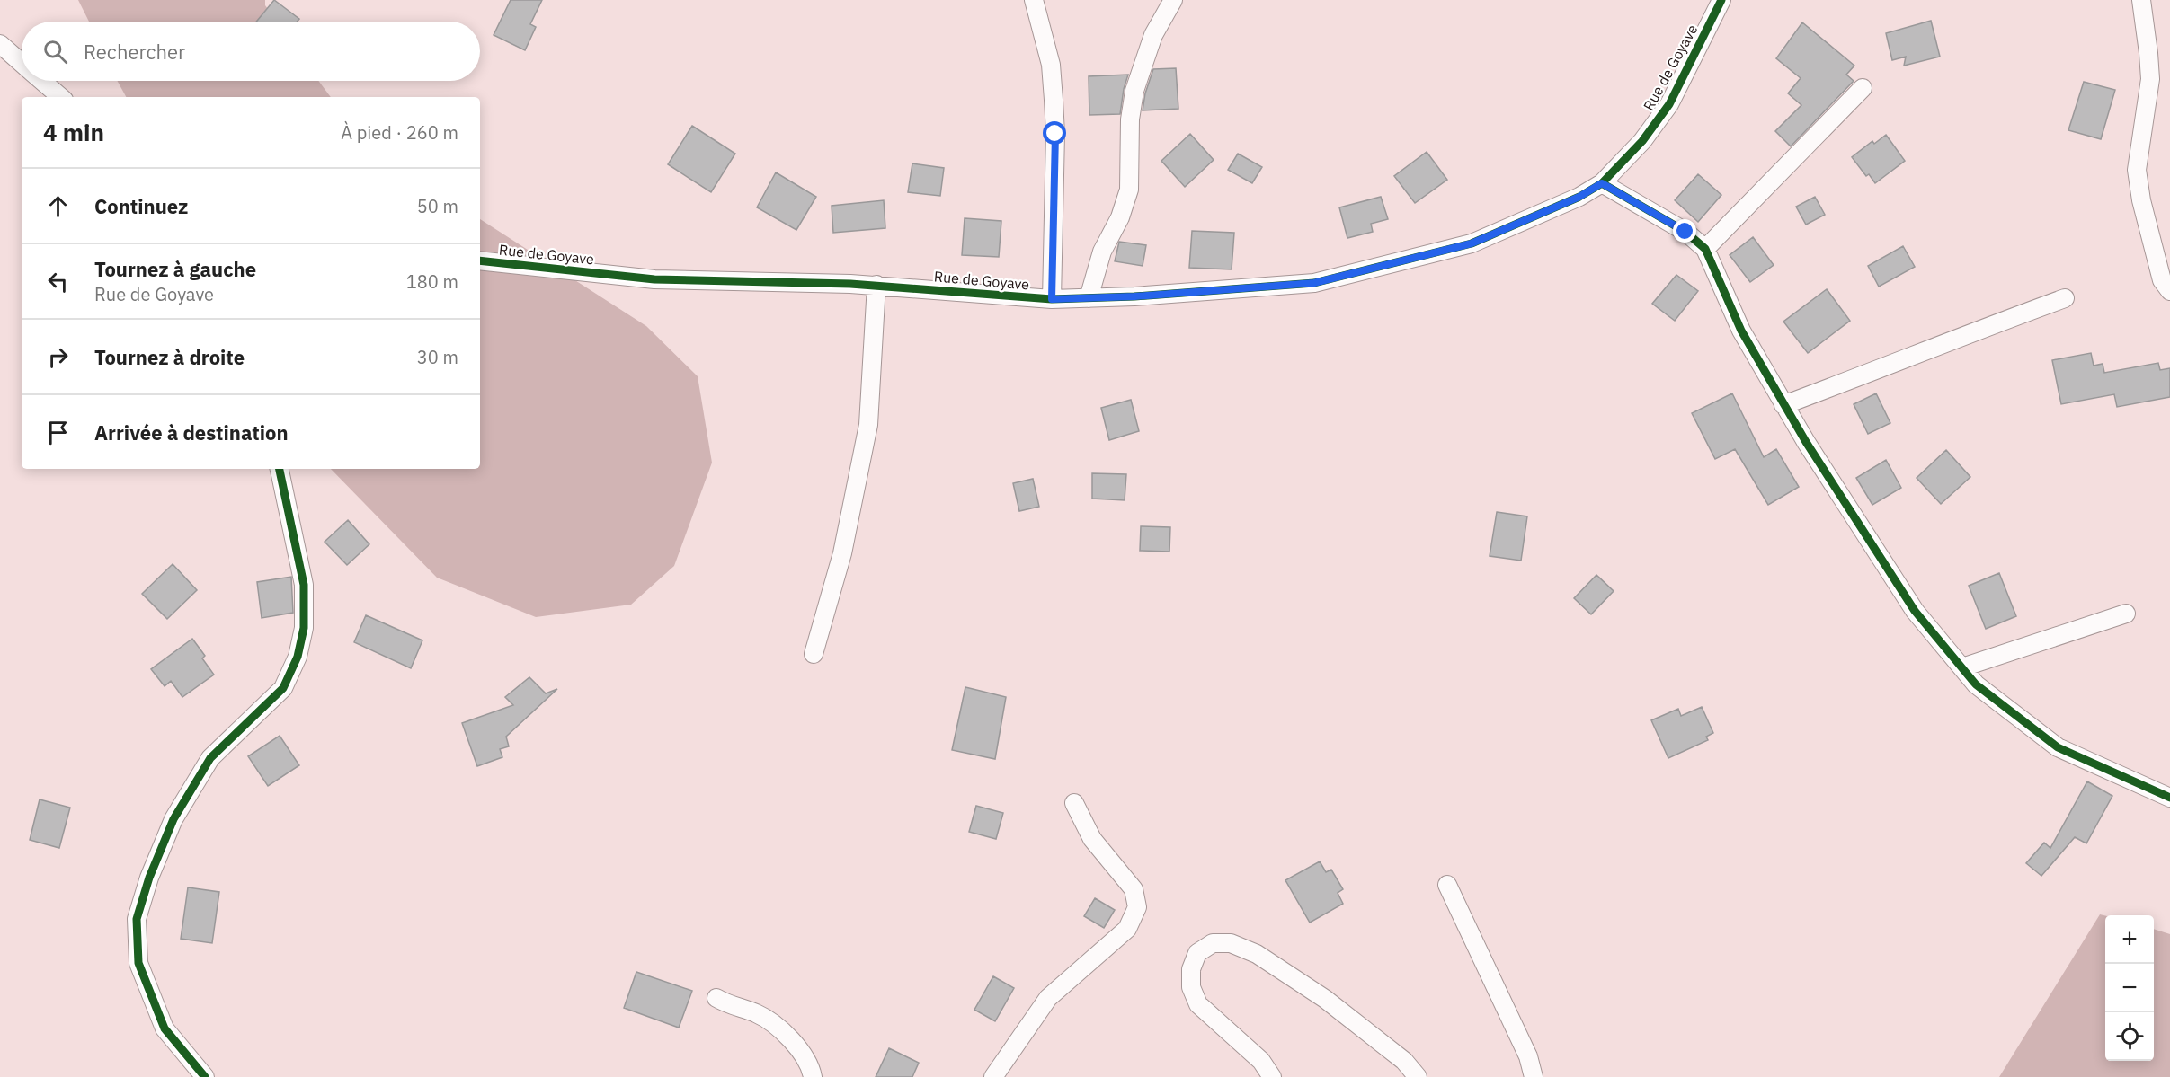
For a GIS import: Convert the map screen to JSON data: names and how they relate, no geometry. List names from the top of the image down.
{
  "streets": {
    "street": ["Rue de Goyave"]
  },
  "page": {
    "search": "Rechercher",
    "heading": ["4 min", "À pied · 260 m"],
    "list": [
      ["Continuez", "50 m"],
      ["Tournez à gauche", "Rue de Goyave", "180 m"],
      ["Tournez à droite", "30 m"],
      "Arrivée à destination"
    ],
    "map_buttons": ["+", "−"]
  }
}
